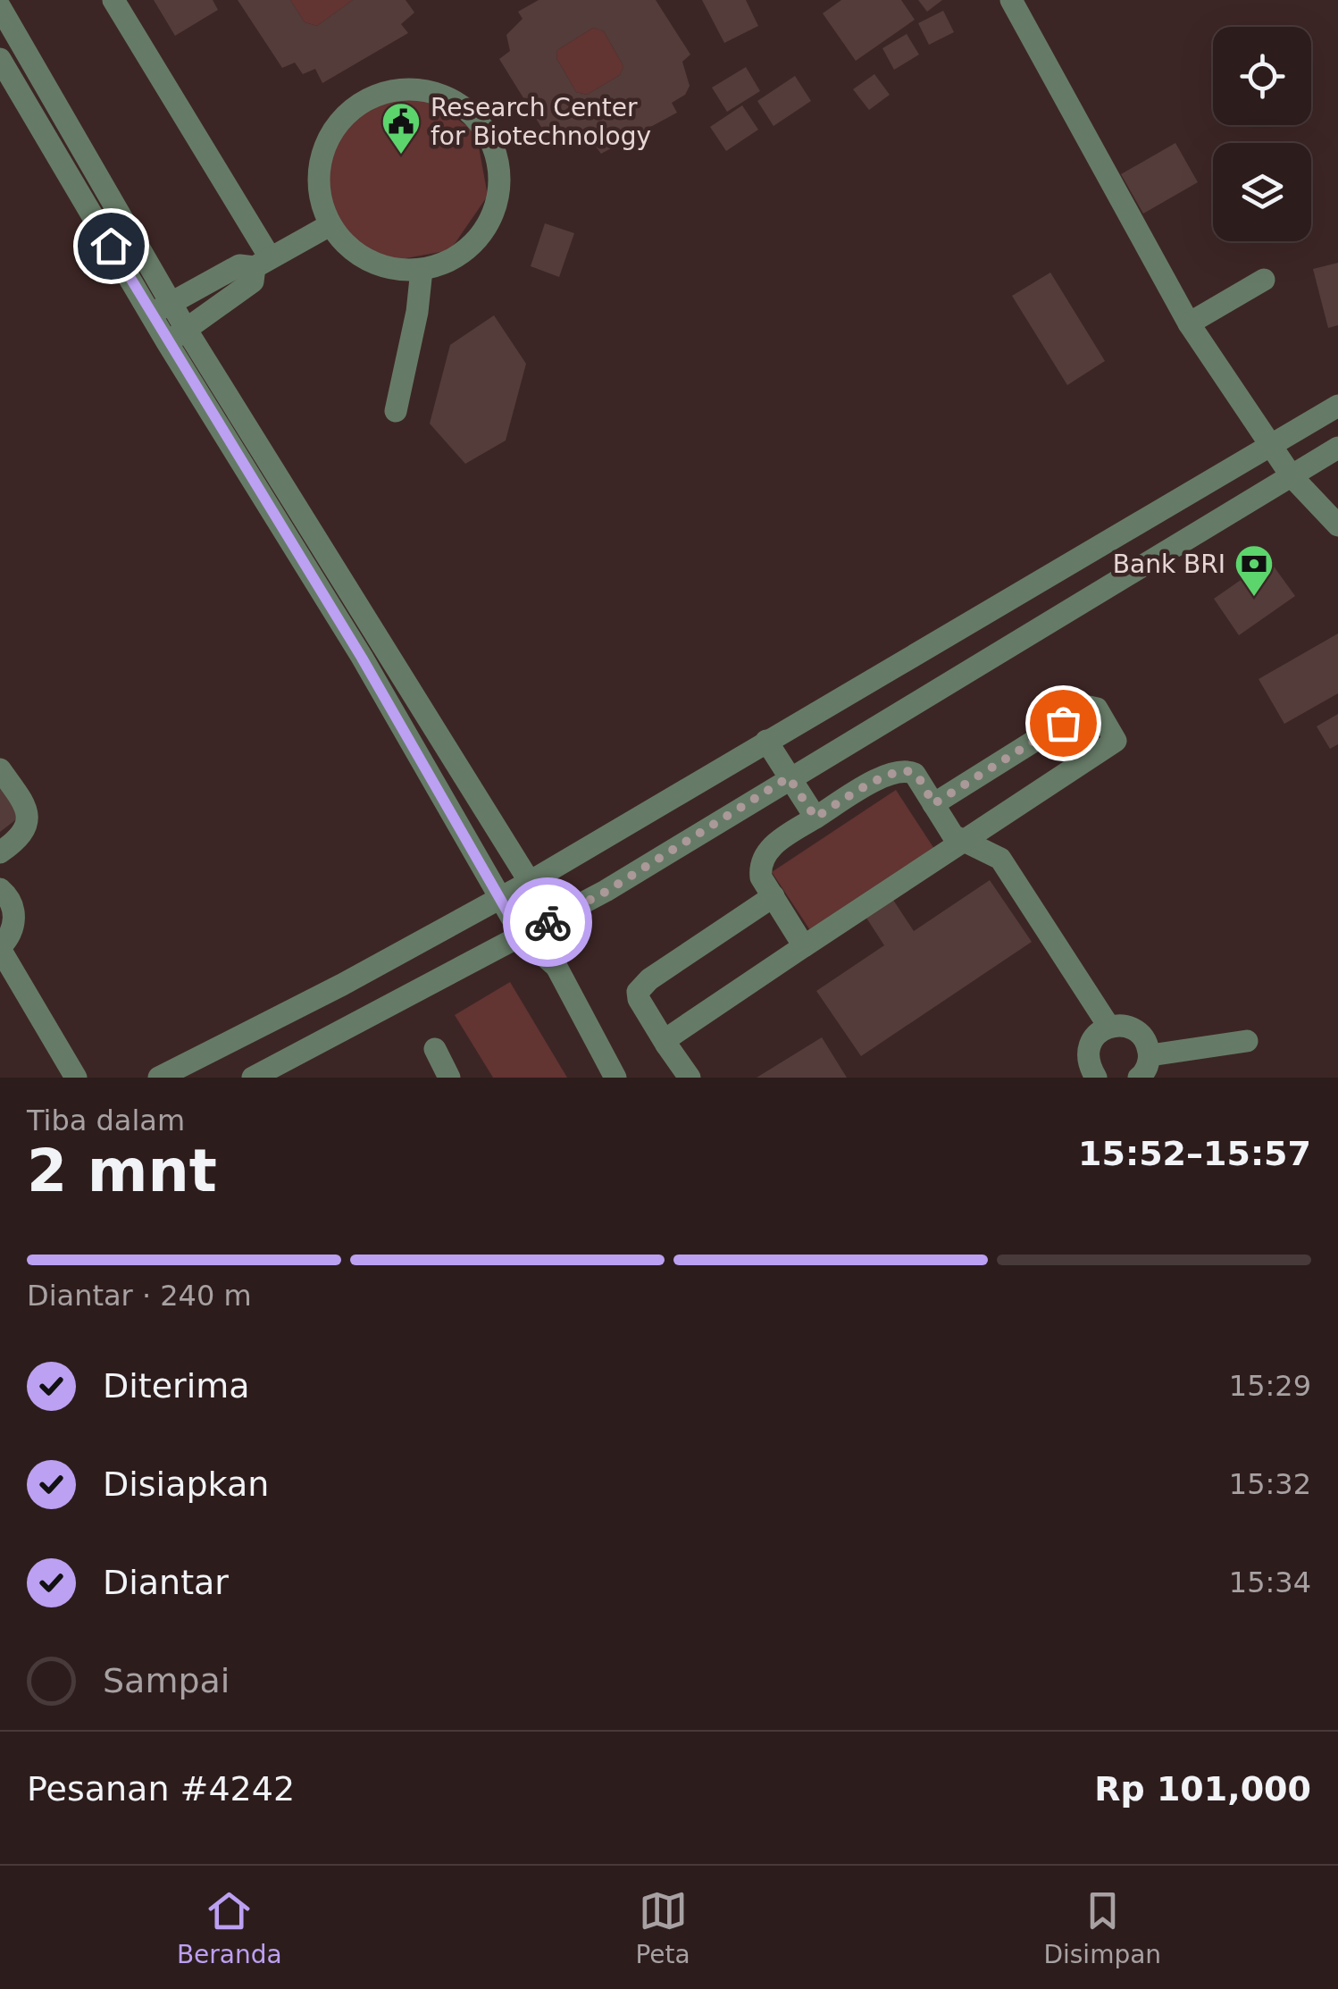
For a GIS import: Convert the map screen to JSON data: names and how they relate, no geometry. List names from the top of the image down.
{
  "places": {
    "public building": ["Research Center for Biotechnology"],
    "bank": ["Bank BRI"]
  },
  "page": {
    "heading": ["2 mnt", "Tiba dalam", "15:52–15:57"],
    "panel": ["Pesanan #4242", "Rp 101,000"],
    "bar": "Diantar · 240 m",
    "list": [
      ["Diterima", "15:29"],
      ["Disiapkan", "15:32"],
      ["Diantar", "15:34"],
      "Sampai"
    ],
    "tabs": ["Beranda", "Peta", "Disimpan"]
  }
}
